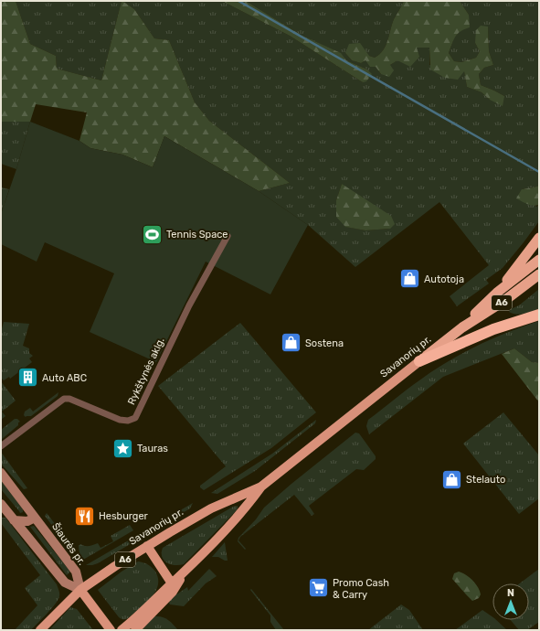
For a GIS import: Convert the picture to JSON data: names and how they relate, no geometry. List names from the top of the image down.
{
  "streets": {
    "highway": ["A6", "Savanorių pr."],
    "main road": ["Šiaurės pr."],
    "street": ["Rykštynės aklg."]
  },
  "crossings": [
    ["Savanorių pr.", "Šiaurės pr."]
  ],
  "places": {
    "sports": ["Tennis Space"],
    "shop": ["Autotoja", "Sostena", "Stelauto"],
    "building": ["Auto ABC"],
    "place": ["Tauras"],
    "restaurant": ["Hesburger"],
    "supermarket": ["Promo Cash & Carry"]
  },
  "north": "top"
}
